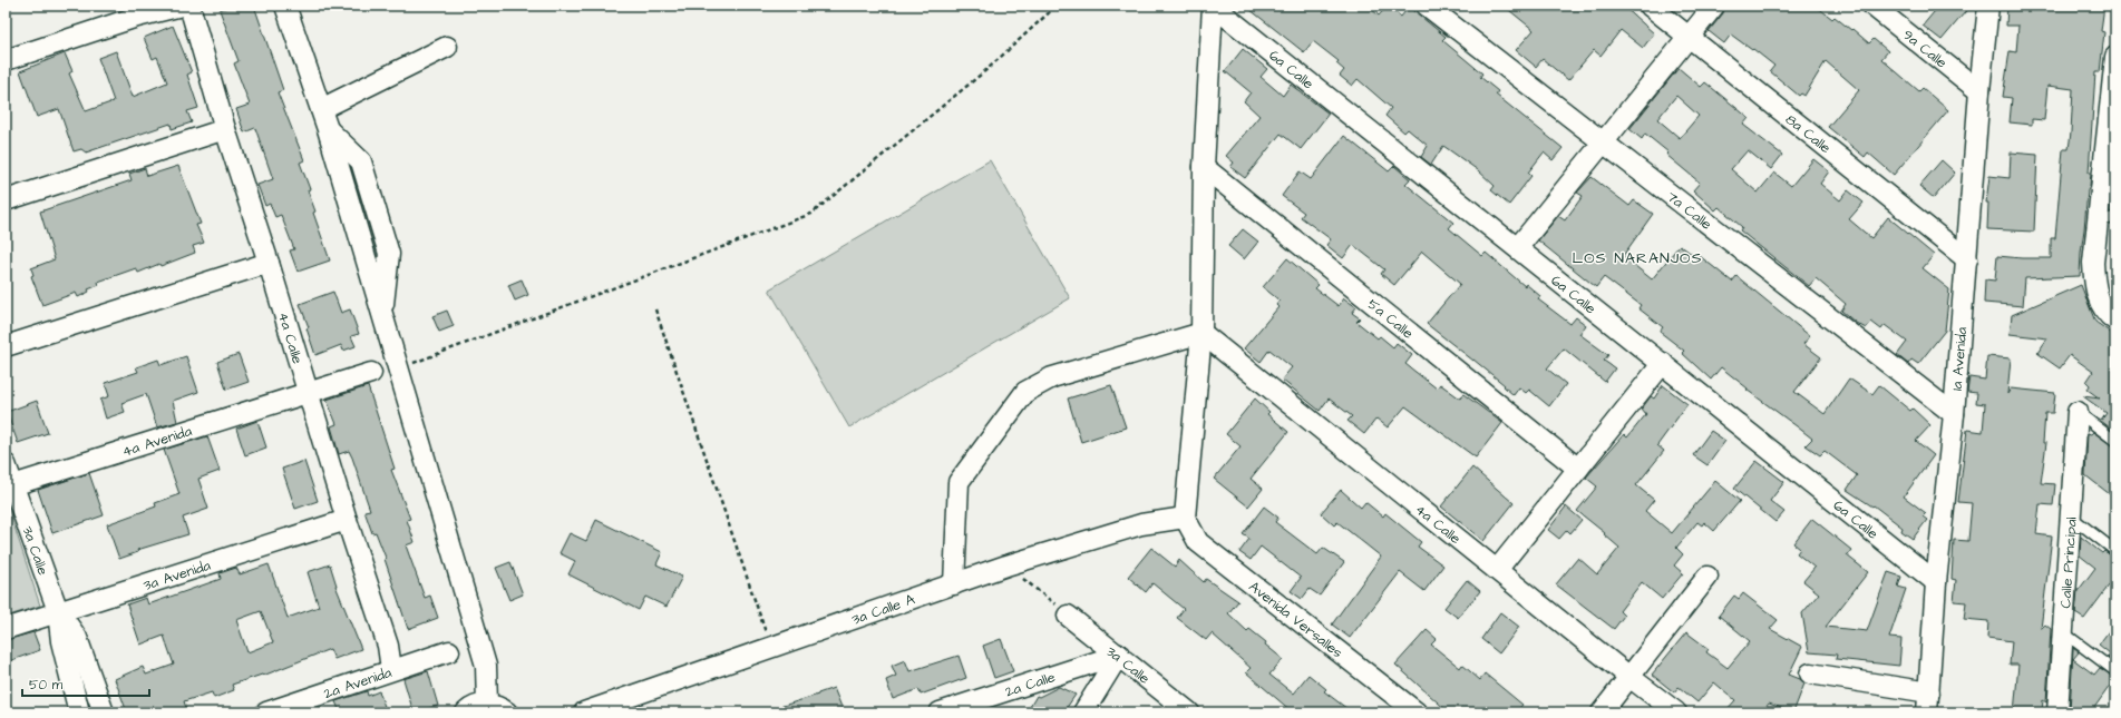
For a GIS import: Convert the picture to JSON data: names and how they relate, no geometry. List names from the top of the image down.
{
  "streets": {
    "street": [
      "9a Calle",
      "6a Calle",
      "8a Calle",
      "7a Calle",
      "5a Calle",
      "4a Calle",
      "1a Avenida",
      "4a Avenida",
      "3a Calle",
      "Calle Principal",
      "3a Avenida",
      "3a Calle A",
      "Avenida Versalles",
      "2a Avenida",
      "2a Calle"
    ]
  },
  "crossings": [
    ["9a Calle", "1a Avenida"],
    ["6a Calle", "1a Avenida"],
    ["8a Calle", "1a Avenida"],
    ["7a Calle", "1a Avenida"],
    ["4a Calle", "4a Avenida"],
    ["4a Calle", "3a Avenida"],
    ["4a Calle", "2a Avenida"],
    ["4a Avenida", "3a Calle"],
    ["3a Calle", "3a Avenida"],
    ["3a Calle", "2a Calle"],
    ["3a Calle A", "Avenida Versalles"]
  ],
  "districts": ["LOS NARANJOS"],
  "scale_bar": "50 m"
}
